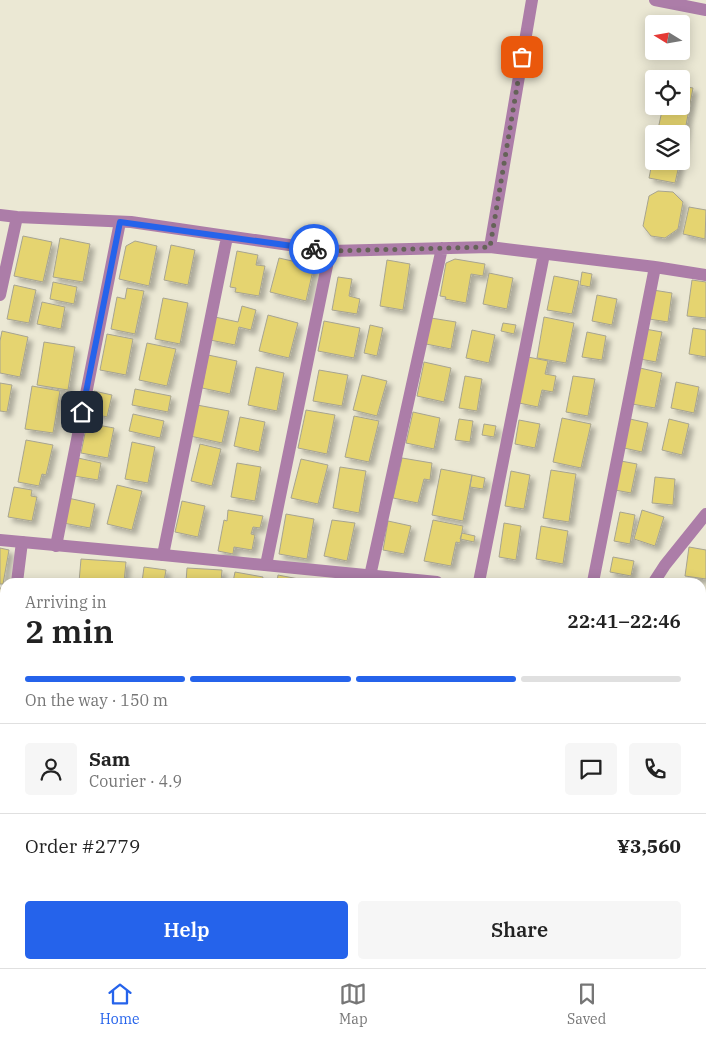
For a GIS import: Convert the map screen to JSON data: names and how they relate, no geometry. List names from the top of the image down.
{
  "north": "left",
  "page": {
    "heading": ["2 min", "Arriving in", "22:41–22:46"],
    "panel": [
      "Sam",
      "Courier · 4.9",
      "Order #2779",
      "¥3,560"
    ],
    "bar": "On the way · 150 m",
    "buttons": ["Help", "Share"],
    "tabs": ["Home", "Map", "Saved"]
  }
}
